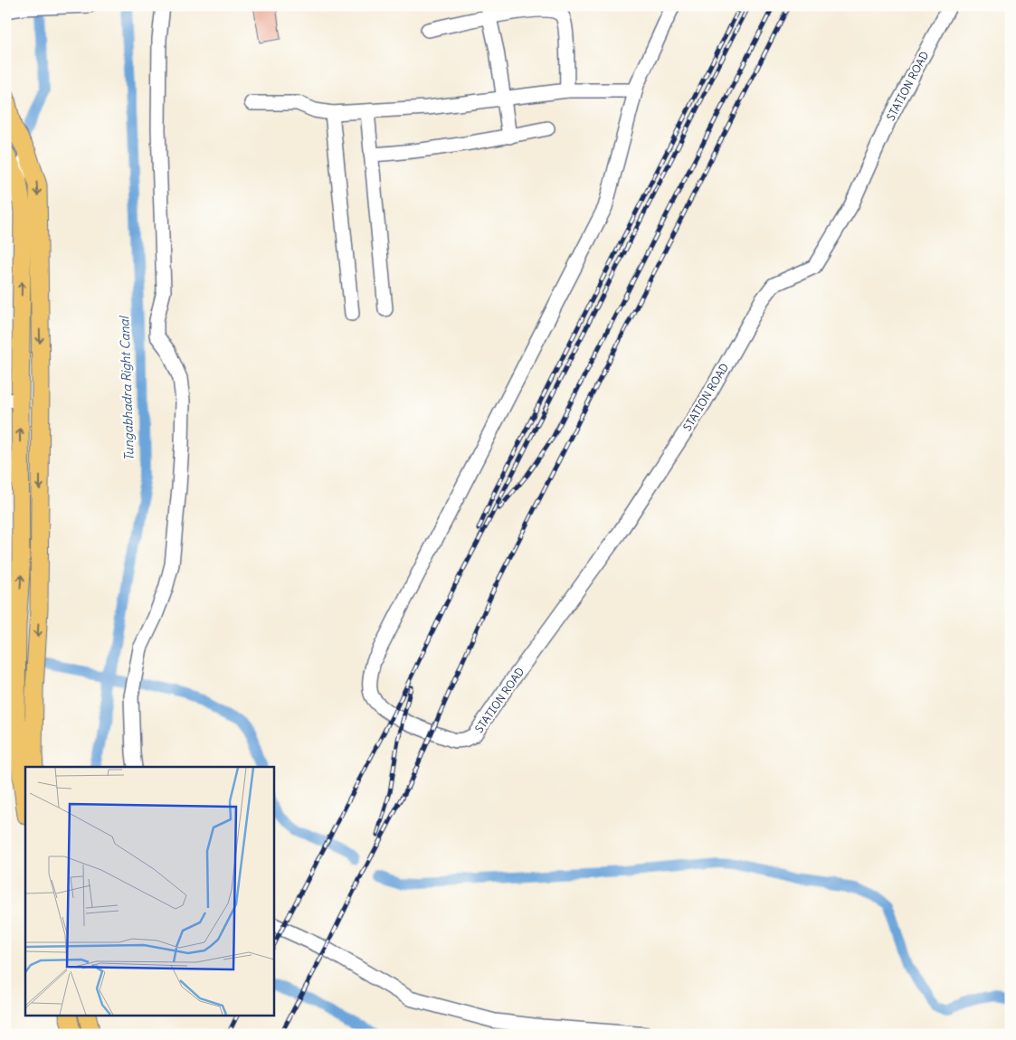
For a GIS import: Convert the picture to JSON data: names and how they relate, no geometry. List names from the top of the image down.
{
  "streets": {
    "street": ["STATION ROAD"]
  },
  "water": ["Tungabhadra Right Canal"]
}
